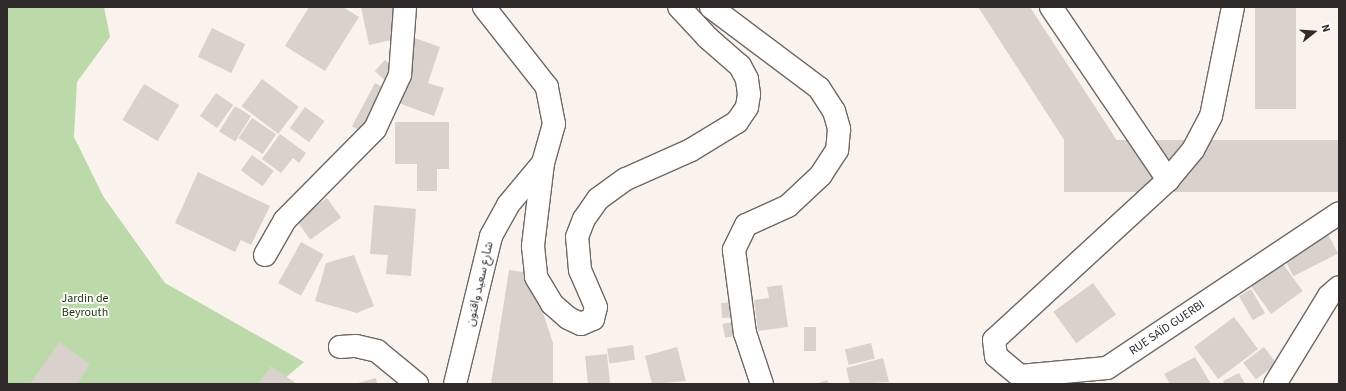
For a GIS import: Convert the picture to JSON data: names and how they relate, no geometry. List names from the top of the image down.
{
  "streets": {
    "street": ["شارع سعيد واقنون", "RUE SAÏD GUERBI"]
  },
  "parks": ["Jardin de Beyrouth"],
  "north": "right"
}
